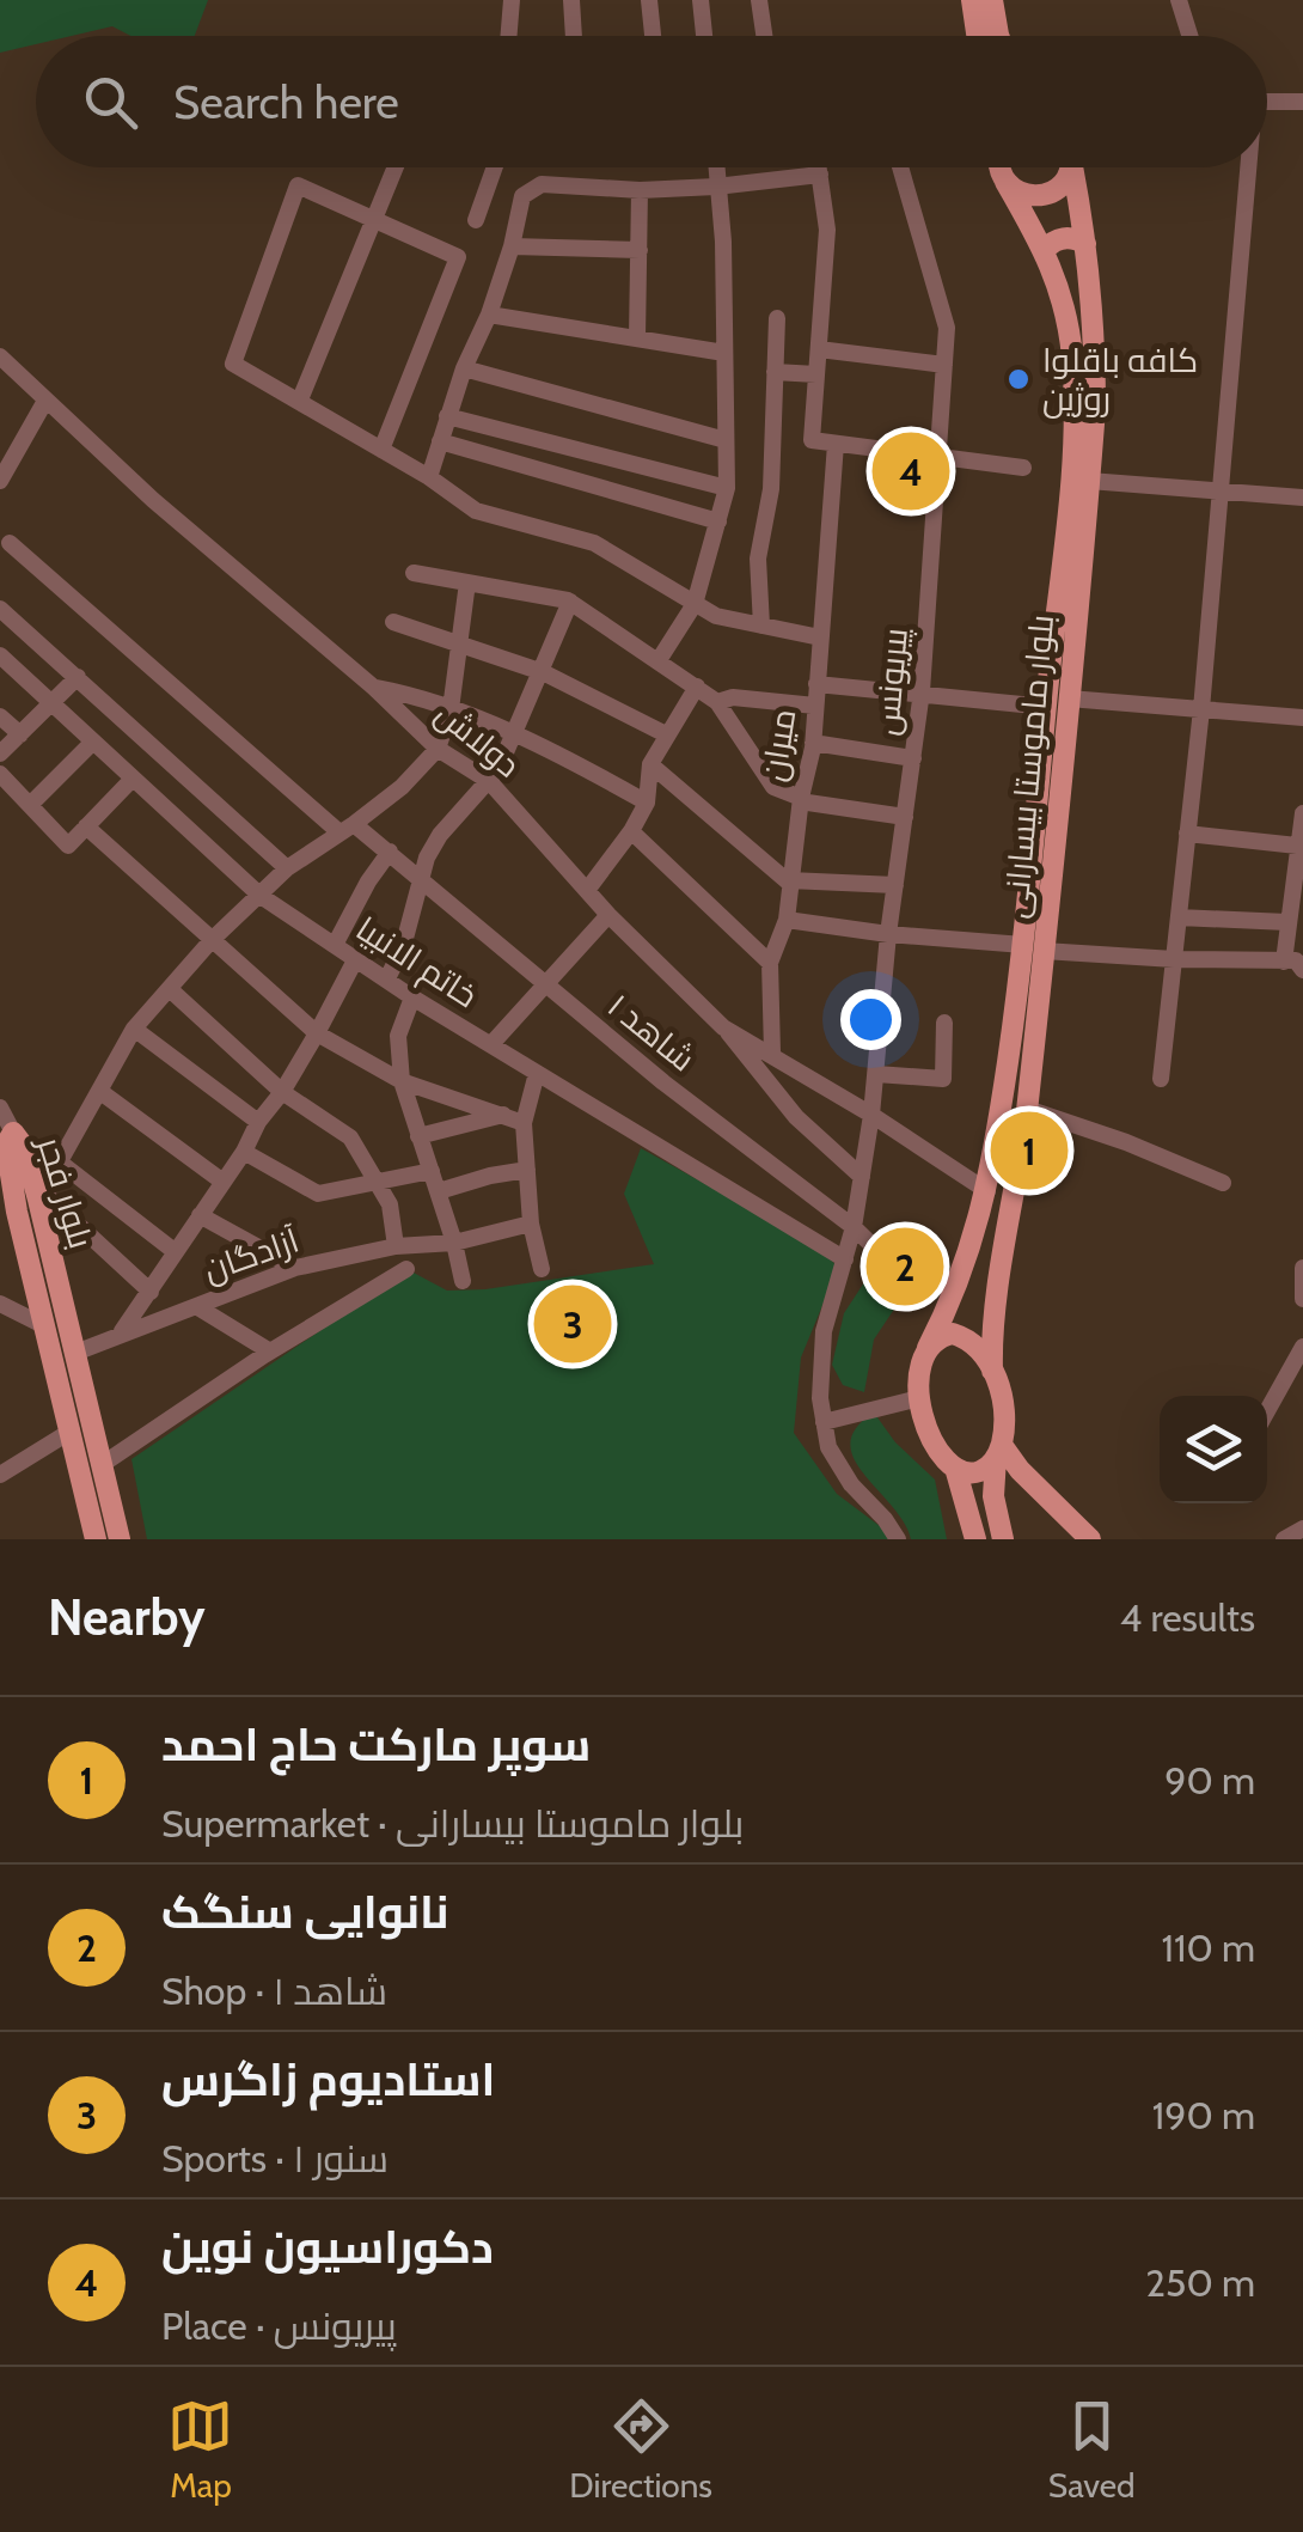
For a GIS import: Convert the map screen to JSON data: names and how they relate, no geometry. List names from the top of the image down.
{
  "streets": {
    "main road": ["بلوار ماموستا بیسارانی", "بلوار فجر"],
    "street": [
      "پیریونس",
      "دولاش",
      "میران",
      "خاتم الانبیا",
      "شاهد ۱",
      "آزادگان"
    ]
  },
  "crossings": [
    ["پیریونس", "دولاش"],
    ["پیریونس", "خاتم الانبیا"],
    ["پیریونس", "شاهد ۱"],
    ["دولاش", "میران"],
    ["دولاش", "بلوار ماموستا بیسارانی"],
    ["بلوار فجر", "آزادگان"]
  ],
  "places": ["کافه باقلوا روژین"],
  "page": {
    "search": "Search here",
    "pins": [
      "4",
      "1",
      "2",
      "3"
    ],
    "heading": ["Nearby", "4 results"],
    "list": [
      {
        "mark": "1",
        "name": "سوپر مارکت حاج احمد",
        "note": "Supermarket · بلوار ماموستا بیسارانی",
        "value": "90 m"
      },
      {
        "mark": "2",
        "name": "نانوایی سنگک",
        "note": "Shop · شاهد ۱",
        "value": "110 m"
      },
      {
        "mark": "3",
        "name": "استادیوم زاگرس",
        "note": "Sports · سنور ۱",
        "value": "190 m"
      },
      {
        "mark": "4",
        "name": "دکوراسیون نوین",
        "note": "Place · پیریونس",
        "value": "250 m"
      }
    ],
    "nav": ["Map", "Directions", "Saved"]
  }
}
